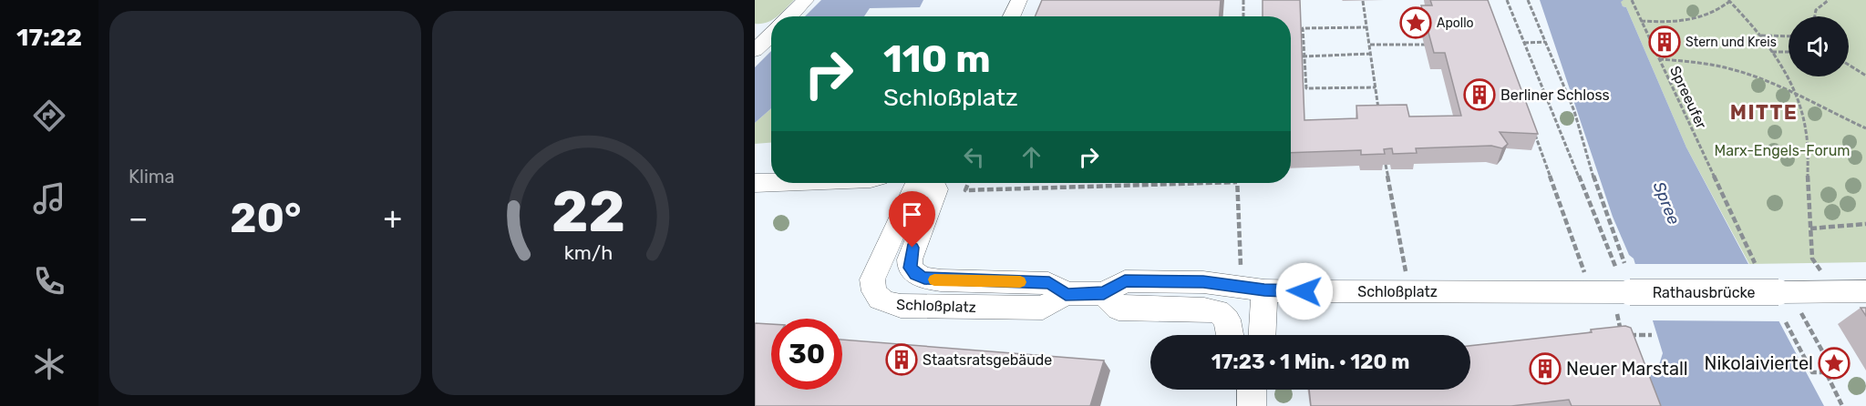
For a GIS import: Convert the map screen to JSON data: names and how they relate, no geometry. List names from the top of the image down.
{
  "streets": {
    "street": ["Schloßplatz", "Rathausbrücke"],
    "path": ["Spreeufer"]
  },
  "crossings": [
    ["Schloßplatz", "Rathausbrücke"]
  ],
  "districts": ["MITTE"],
  "water": ["Spree"],
  "parks": ["Marx-Engels-Forum"],
  "places": {
    "place": ["Apollo", "Nikolaiviertel"],
    "building": [
      "Stern und Kreis",
      "Berliner Schloss",
      "Staatsratsgebäude",
      "Neuer Marstall"
    ]
  },
  "page": {
    "tabs": "17:22",
    "tile": "Klima",
    "turn": ["110 m", "Schloßplatz"],
    "heat": ["−", "20°", "+"],
    "limit": "30",
    "trip": "17:23 · 1 Min. · 120 m",
    "gauge": ["22", "km/h"]
  }
}
